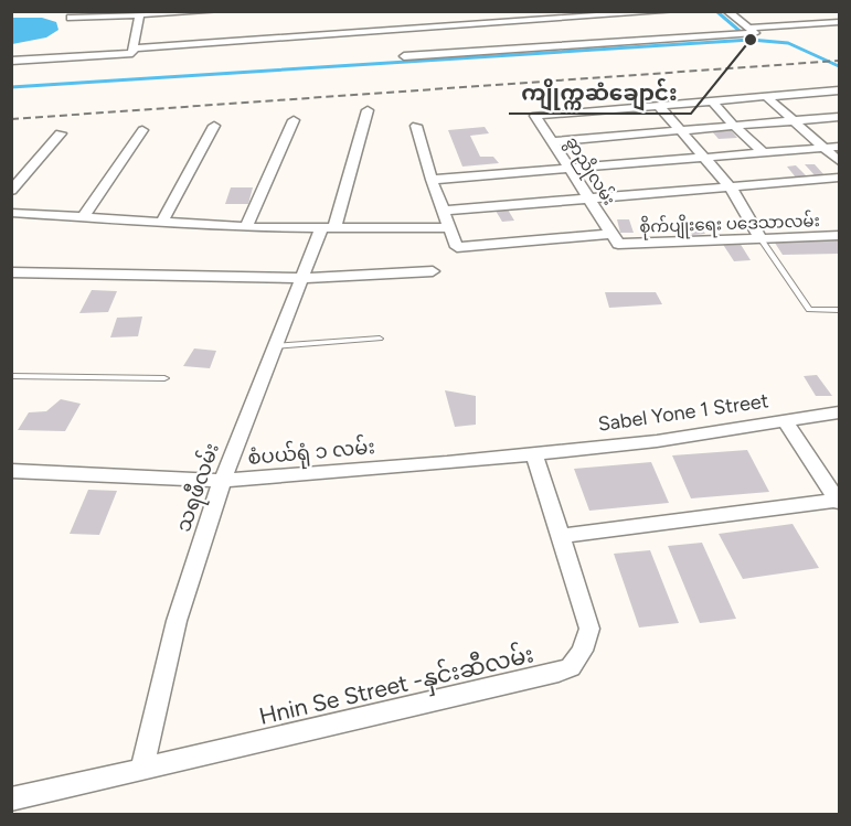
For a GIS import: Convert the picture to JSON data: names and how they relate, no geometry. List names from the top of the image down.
{
  "streets": {
    "street": [
      "ခွာညိုလမ်း",
      "စိုက်ပျိုးရေး ပဒေသာလမ်း",
      "Sabel Yone 1 Street",
      "စံပယ်ရုံ ၁ လမ်း",
      "သရဖီလမ်း",
      "Hnin Se Street -နှင်းဆီလမ်း"
    ]
  },
  "crossings": [
    ["ခွာညိုလမ်း", "စိုက်ပျိုးရေး ပဒေသာလမ်း"],
    ["Sabel Yone 1 Street", "စံပယ်ရုံ ၁ လမ်း"],
    ["Sabel Yone 1 Street", "Hnin Se Street -နှင်းဆီလမ်း"],
    ["စံပယ်ရုံ ၁ လမ်း", "သရဖီလမ်း"],
    ["စံပယ်ရုံ ၁ လမ်း", "Hnin Se Street -နှင်းဆီလမ်း"],
    ["သရဖီလမ်း", "Hnin Se Street -နှင်းဆီလမ်း"]
  ],
  "places": ["ကျိုက္ကဆံချောင်း"]
}
